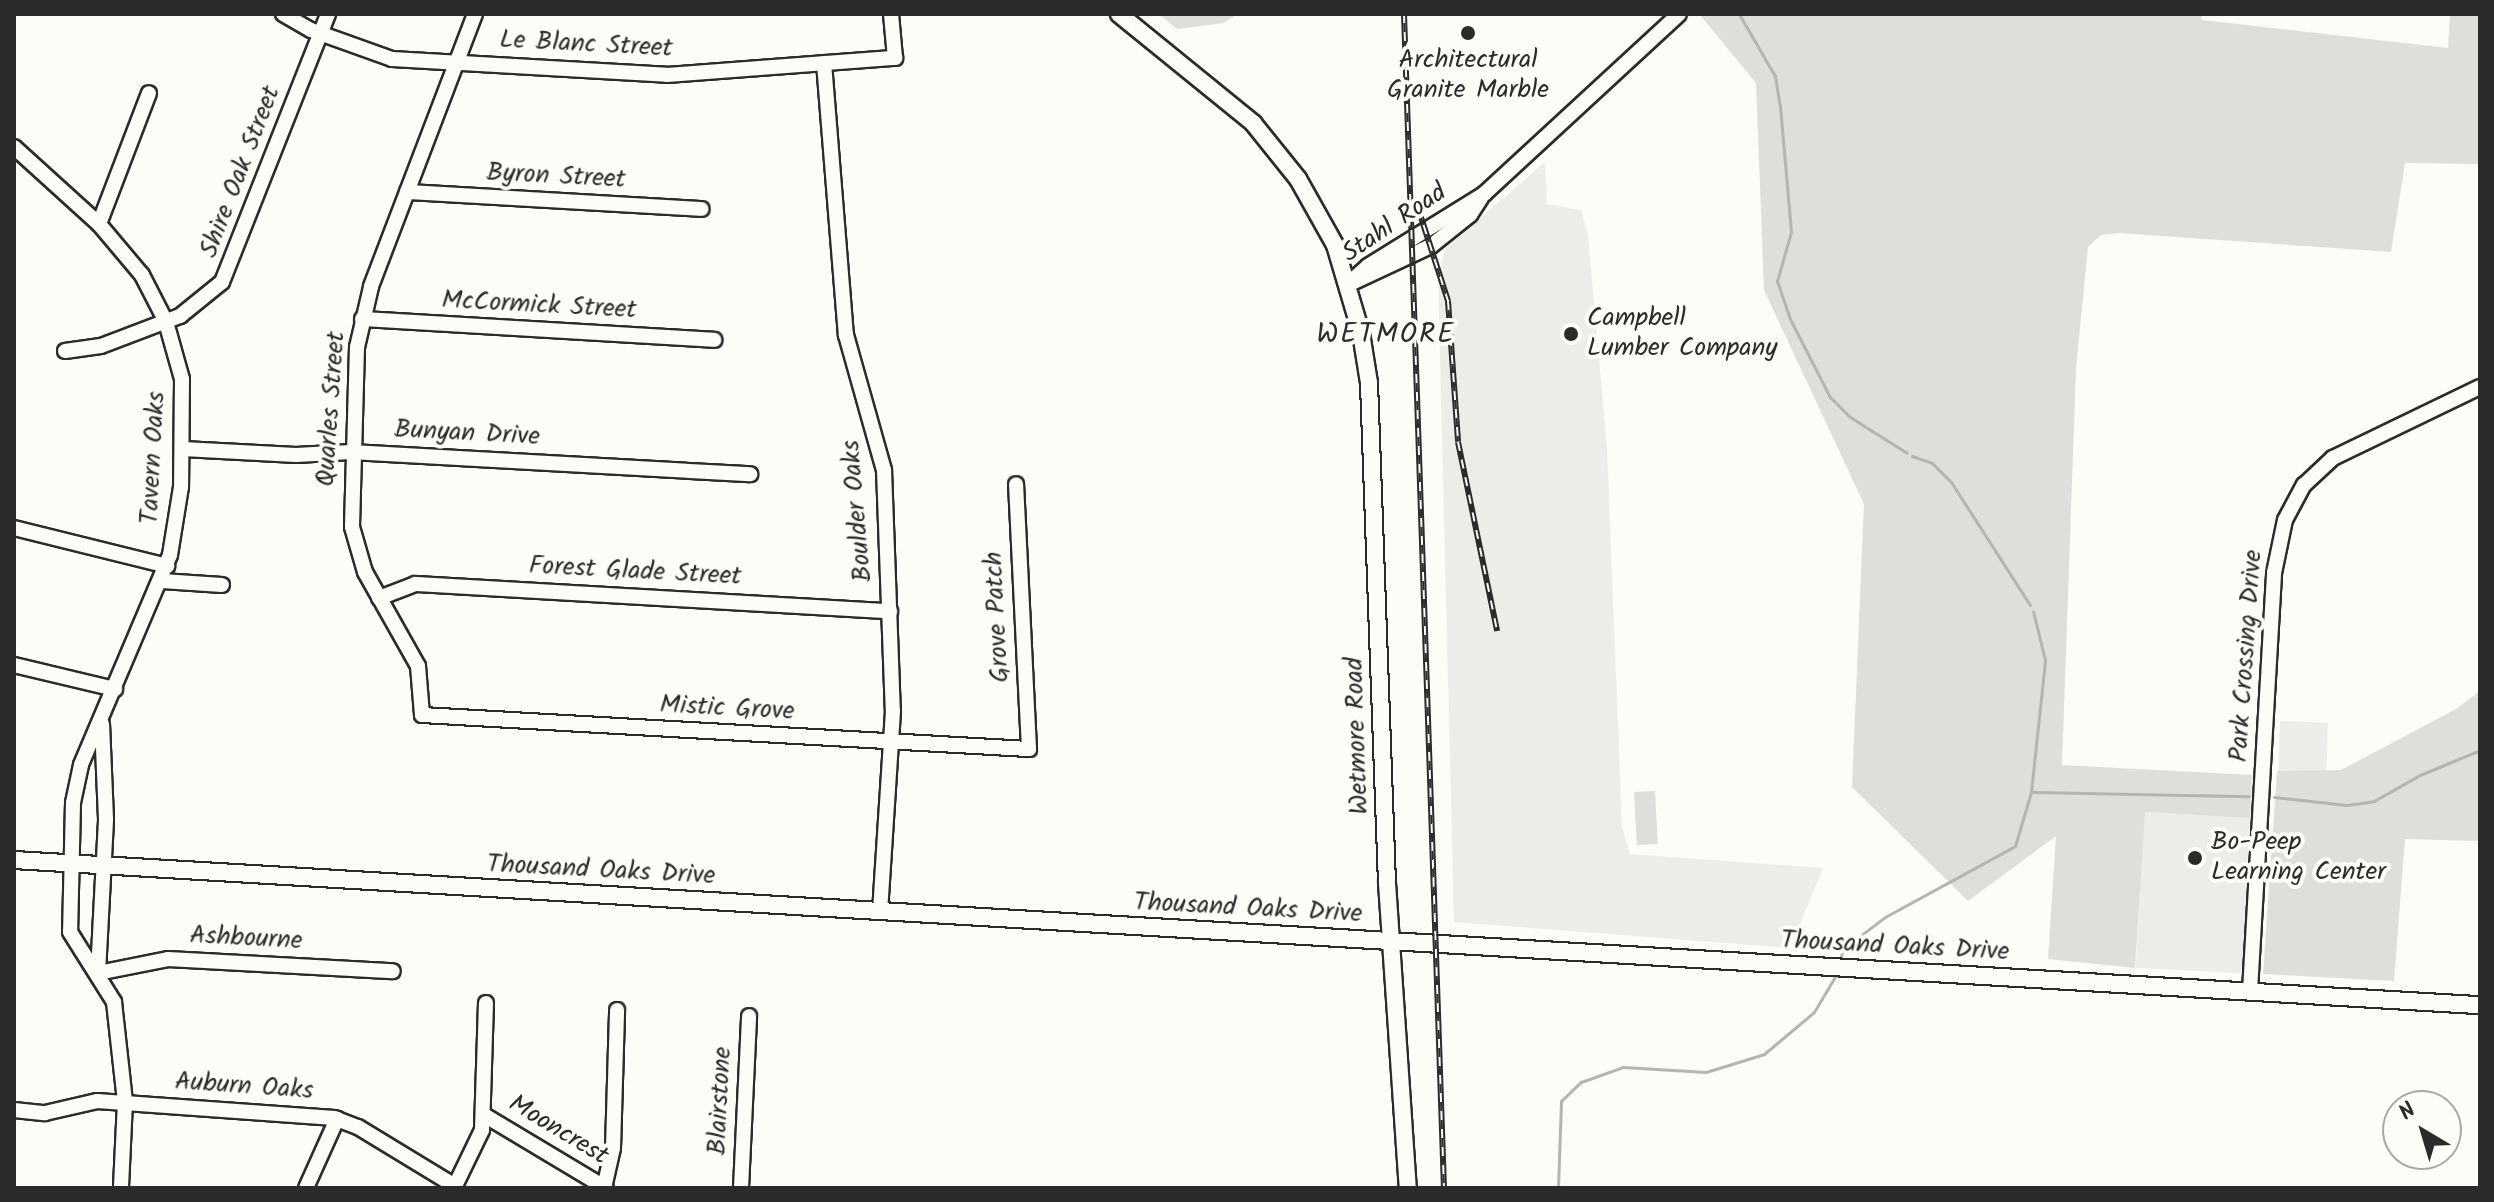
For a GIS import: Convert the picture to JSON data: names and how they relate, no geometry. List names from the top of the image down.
{
  "streets": {
    "main road": ["Wetmore Road", "Thousand Oaks Drive"],
    "street": [
      "Le Blanc Street",
      "Shire Oak Street",
      "Byron Street",
      "Stahl Road",
      "McCormick Street",
      "Quarles Street",
      "Bunyan Drive",
      "Tavern Oaks",
      "Boulder Oaks",
      "Forest Glade Street",
      "Grove Patch",
      "Park Crossing Drive",
      "Mistic Grove",
      "Ashbourne",
      "Auburn Oaks",
      "Blairstone",
      "Mooncrest"
    ]
  },
  "crossings": [
    ["Le Blanc Street", "Shire Oak Street"],
    ["Le Blanc Street", "Quarles Street"],
    ["Le Blanc Street", "Boulder Oaks"],
    ["Shire Oak Street", "Tavern Oaks"],
    ["Byron Street", "Quarles Street"],
    ["Stahl Road", "Wetmore Road"],
    ["McCormick Street", "Quarles Street"],
    ["Quarles Street", "Bunyan Drive"],
    ["Quarles Street", "Forest Glade Street"],
    ["Quarles Street", "Mistic Grove"],
    ["Bunyan Drive", "Tavern Oaks"],
    ["Tavern Oaks", "Thousand Oaks Drive"],
    ["Tavern Oaks", "Ashbourne"],
    ["Tavern Oaks", "Auburn Oaks"],
    ["Boulder Oaks", "Forest Glade Street"],
    ["Boulder Oaks", "Mistic Grove"],
    ["Boulder Oaks", "Thousand Oaks Drive"],
    ["Grove Patch", "Mistic Grove"],
    ["Park Crossing Drive", "Thousand Oaks Drive"],
    ["Wetmore Road", "Thousand Oaks Drive"]
  ],
  "districts": ["WETMORE"],
  "places": ["Architectural Granite Marble", "Campbell Lumber Company", "Bo-Peep Learning Center"],
  "north": "top left"
}
